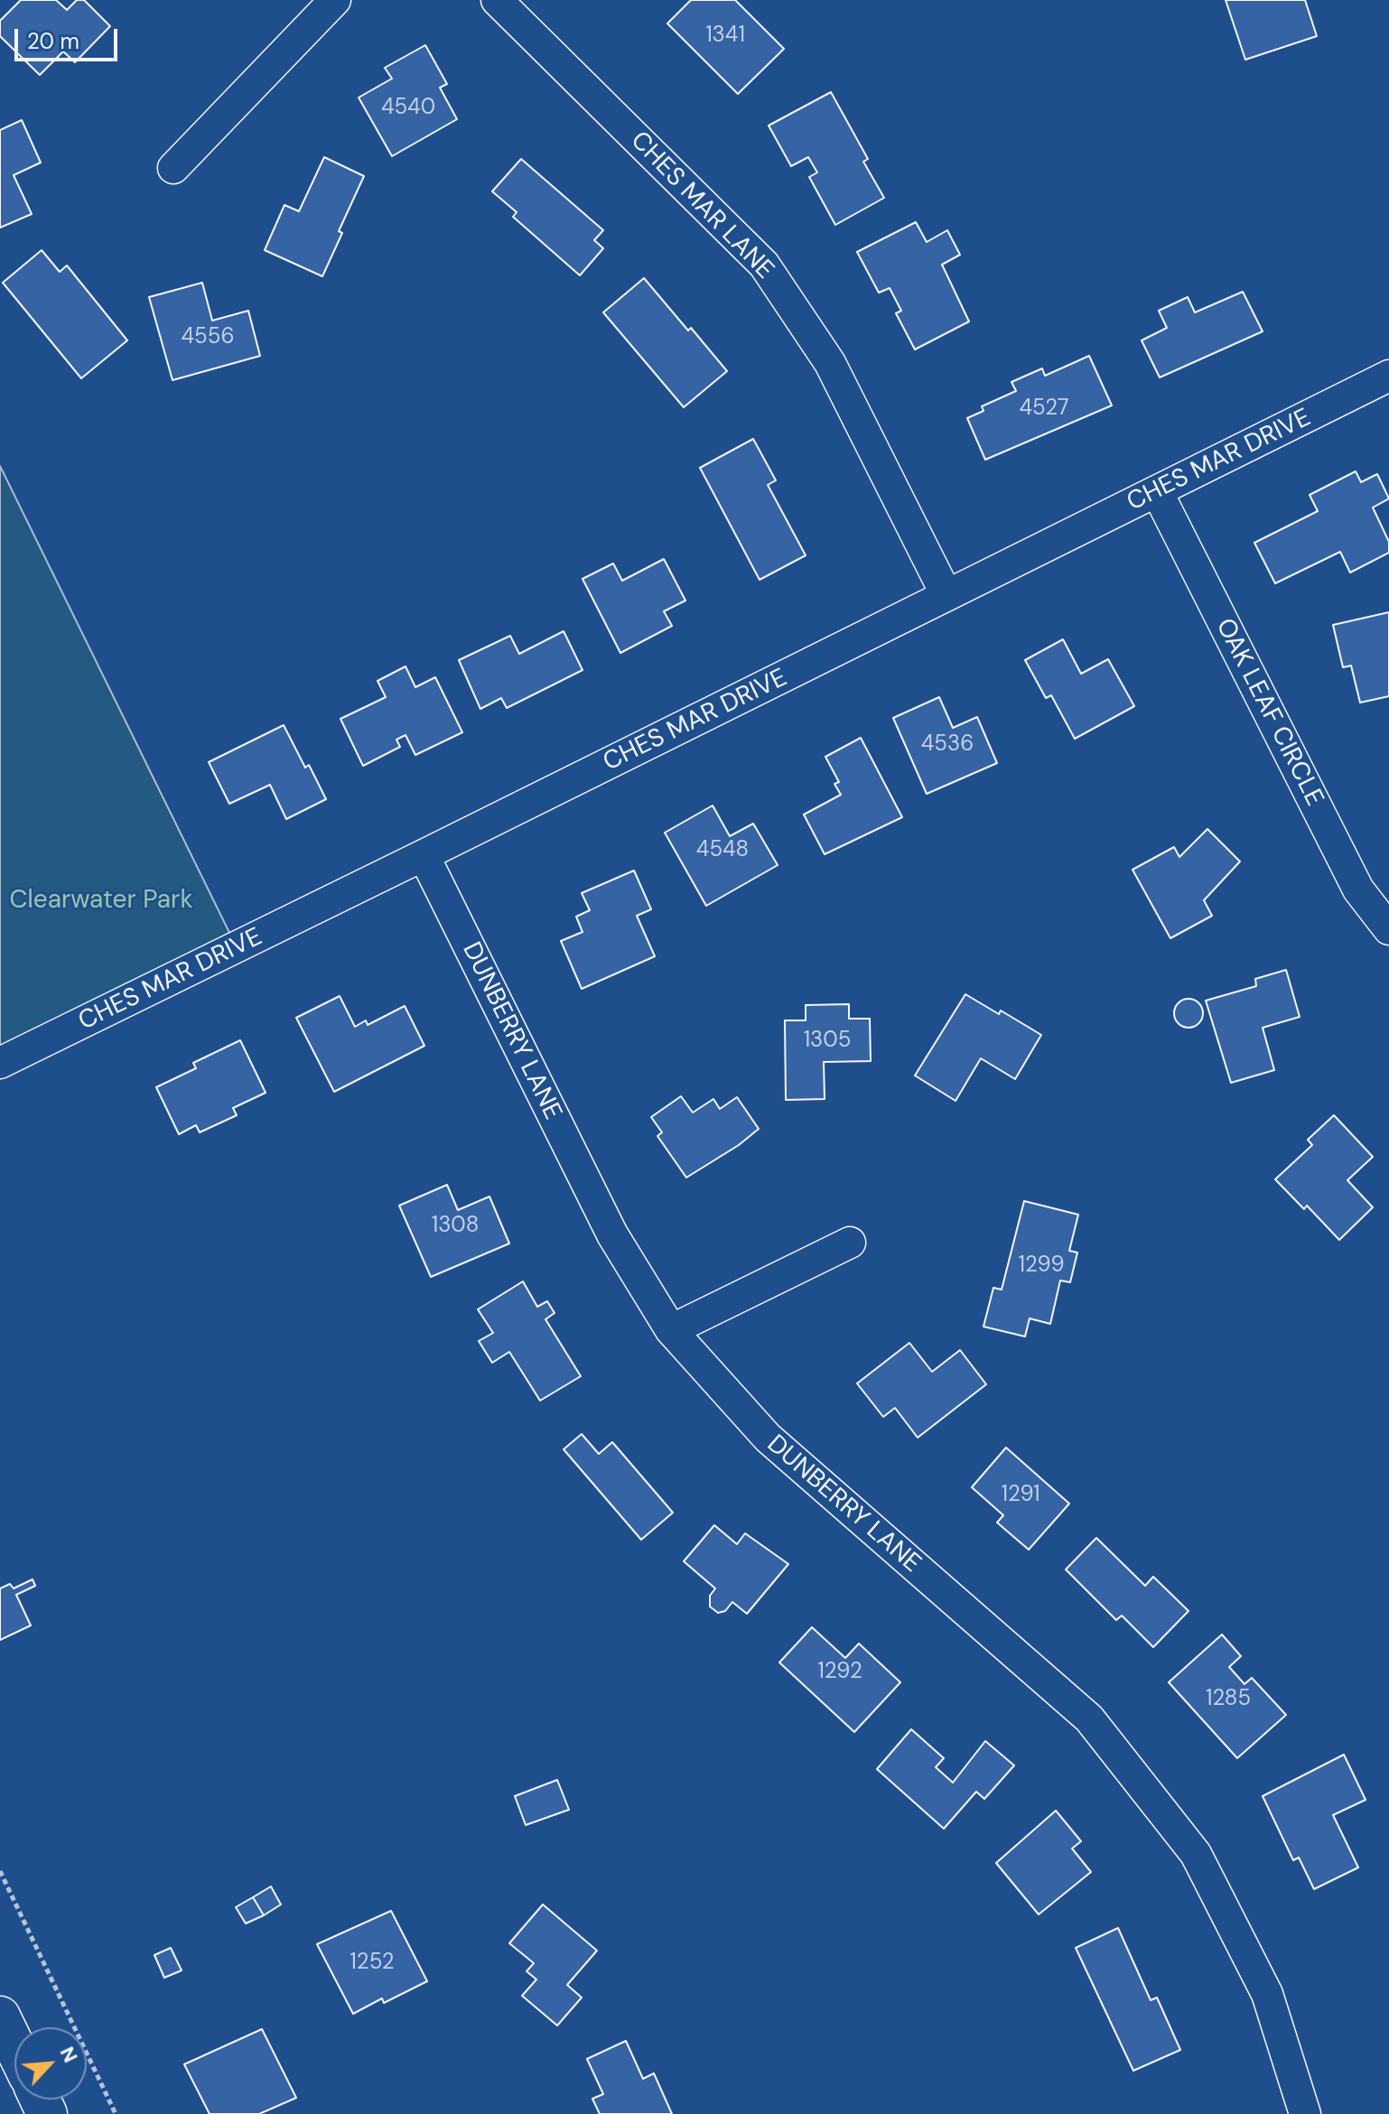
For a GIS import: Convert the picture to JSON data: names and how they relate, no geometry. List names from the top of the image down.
{
  "streets": {
    "street": [
      "CHES MAR LANE",
      "CHES MAR DRIVE",
      "OAK LEAF CIRCLE",
      "DUNBERRY LANE"
    ]
  },
  "crossings": [
    ["CHES MAR LANE", "CHES MAR DRIVE"],
    ["CHES MAR DRIVE", "OAK LEAF CIRCLE"],
    ["CHES MAR DRIVE", "DUNBERRY LANE"]
  ],
  "parks": ["Clearwater Park"],
  "house_numbers": [
    "1341",
    "4540",
    "4556",
    "4527",
    "4536",
    "4548",
    "1305",
    "1308",
    "1299",
    "1291",
    "1292",
    "1285",
    "1252"
  ],
  "scale_bar": "20 m",
  "north": "top right"
}
